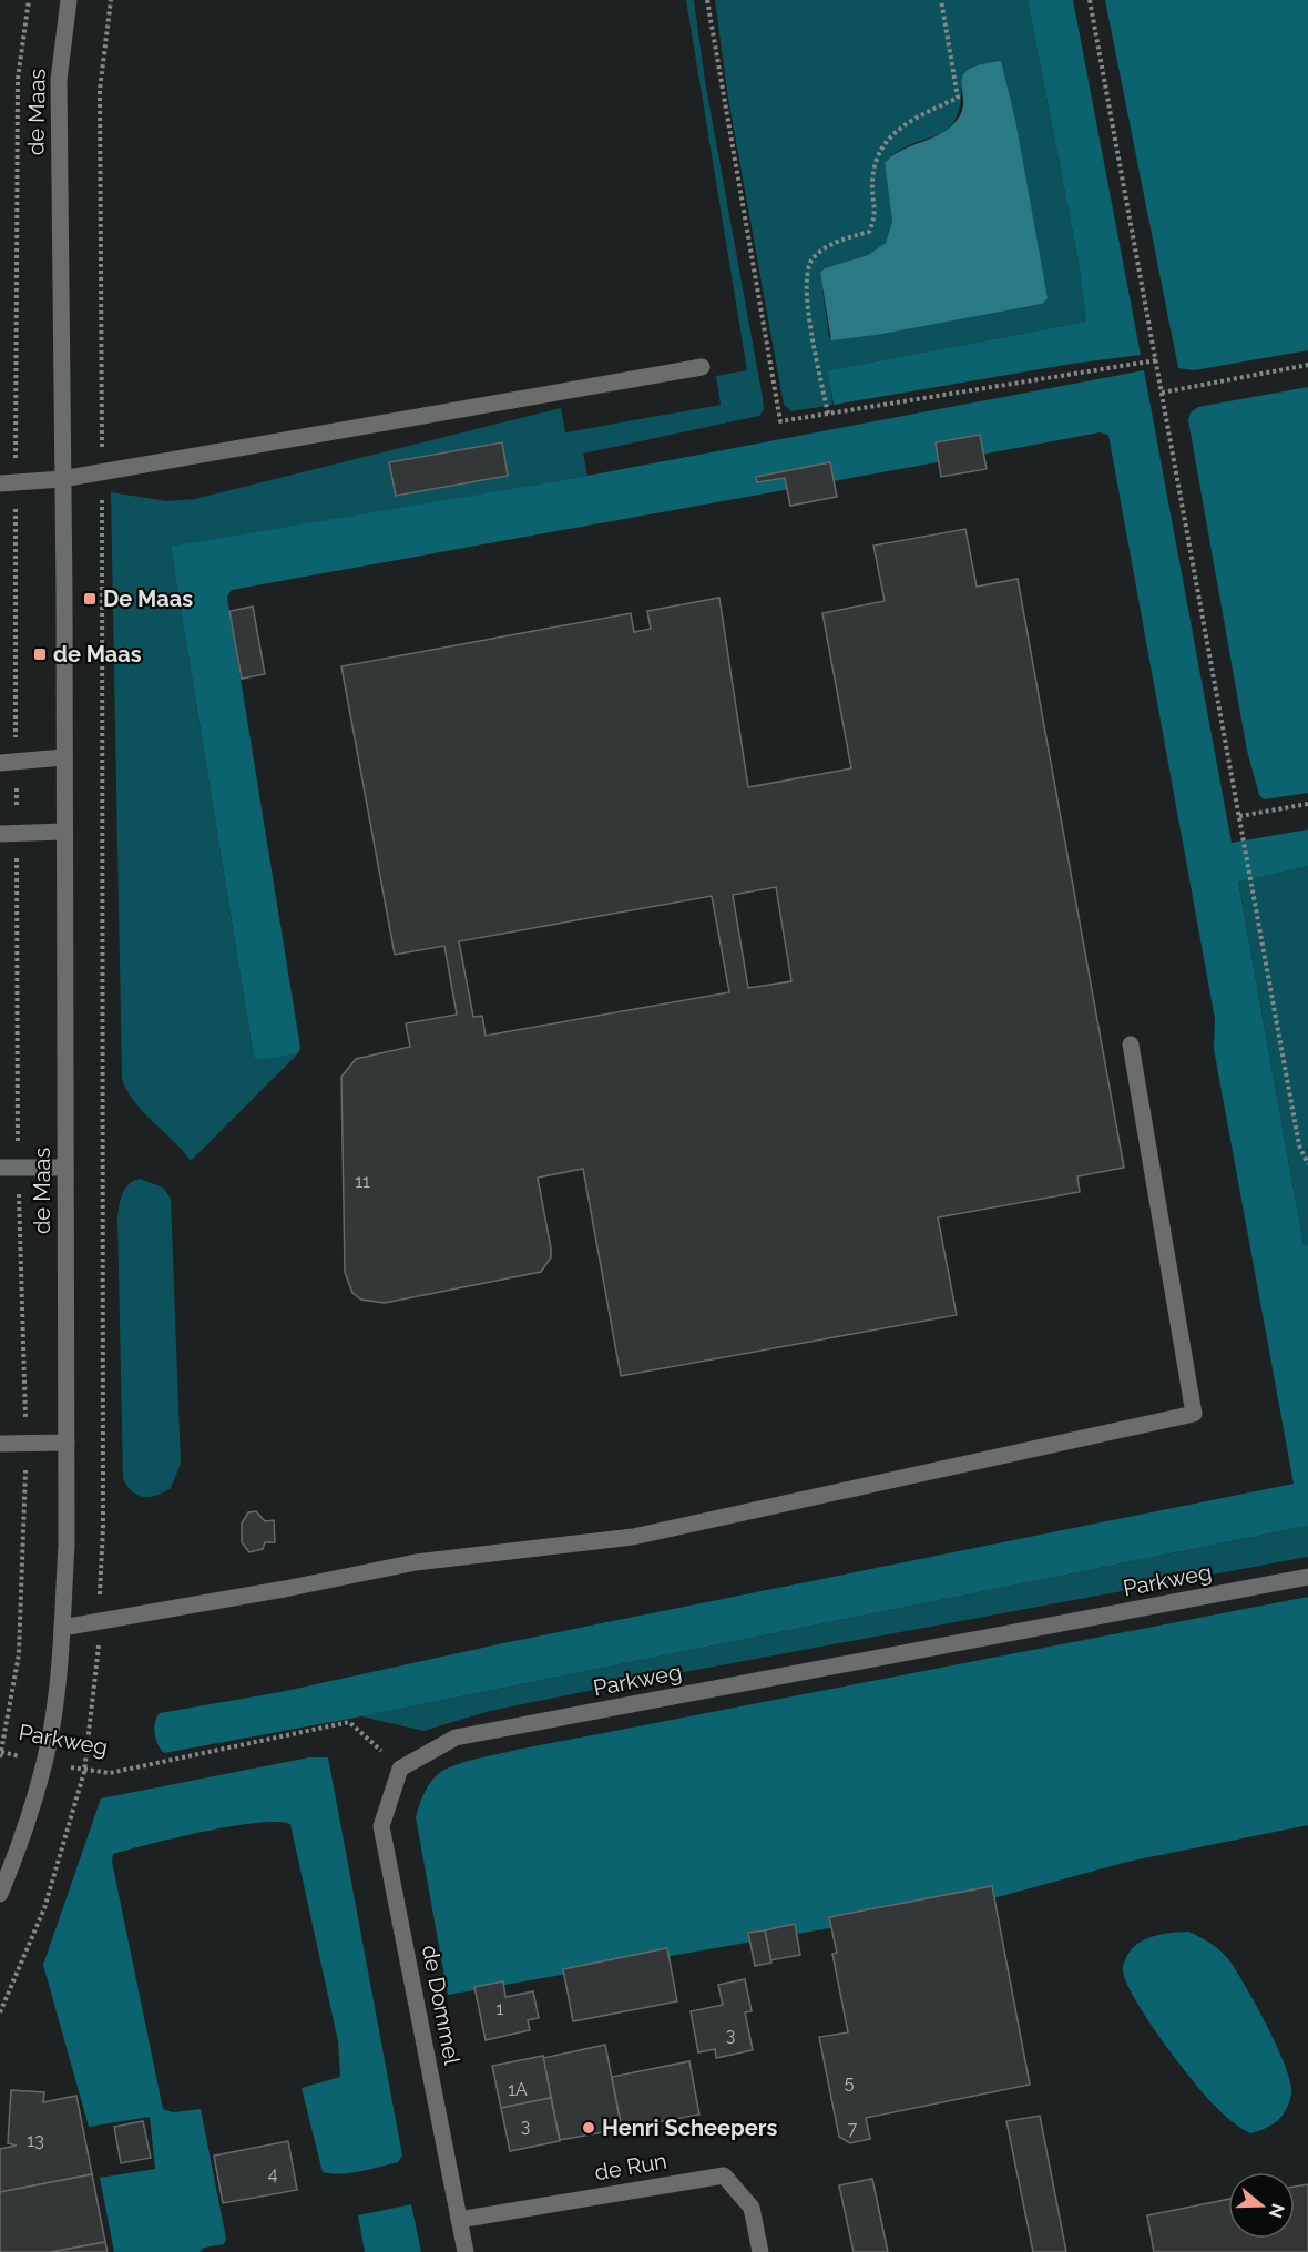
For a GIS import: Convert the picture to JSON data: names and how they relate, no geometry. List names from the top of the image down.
{
  "streets": {
    "street": [
      "de Maas",
      "Parkweg",
      "de Dommel",
      "de Run"
    ]
  },
  "crossings": [
    ["de Maas", "Parkweg"],
    ["Parkweg", "de Dommel"],
    ["de Dommel", "de Run"]
  ],
  "places": {
    "transit": ["De Maas", "de Maas"],
    "other": ["Henri Scheepers"]
  },
  "house_numbers": [
    "11",
    "1",
    "3",
    "5",
    "1A",
    "3",
    "7",
    "13",
    "4"
  ],
  "north": "right"
}
